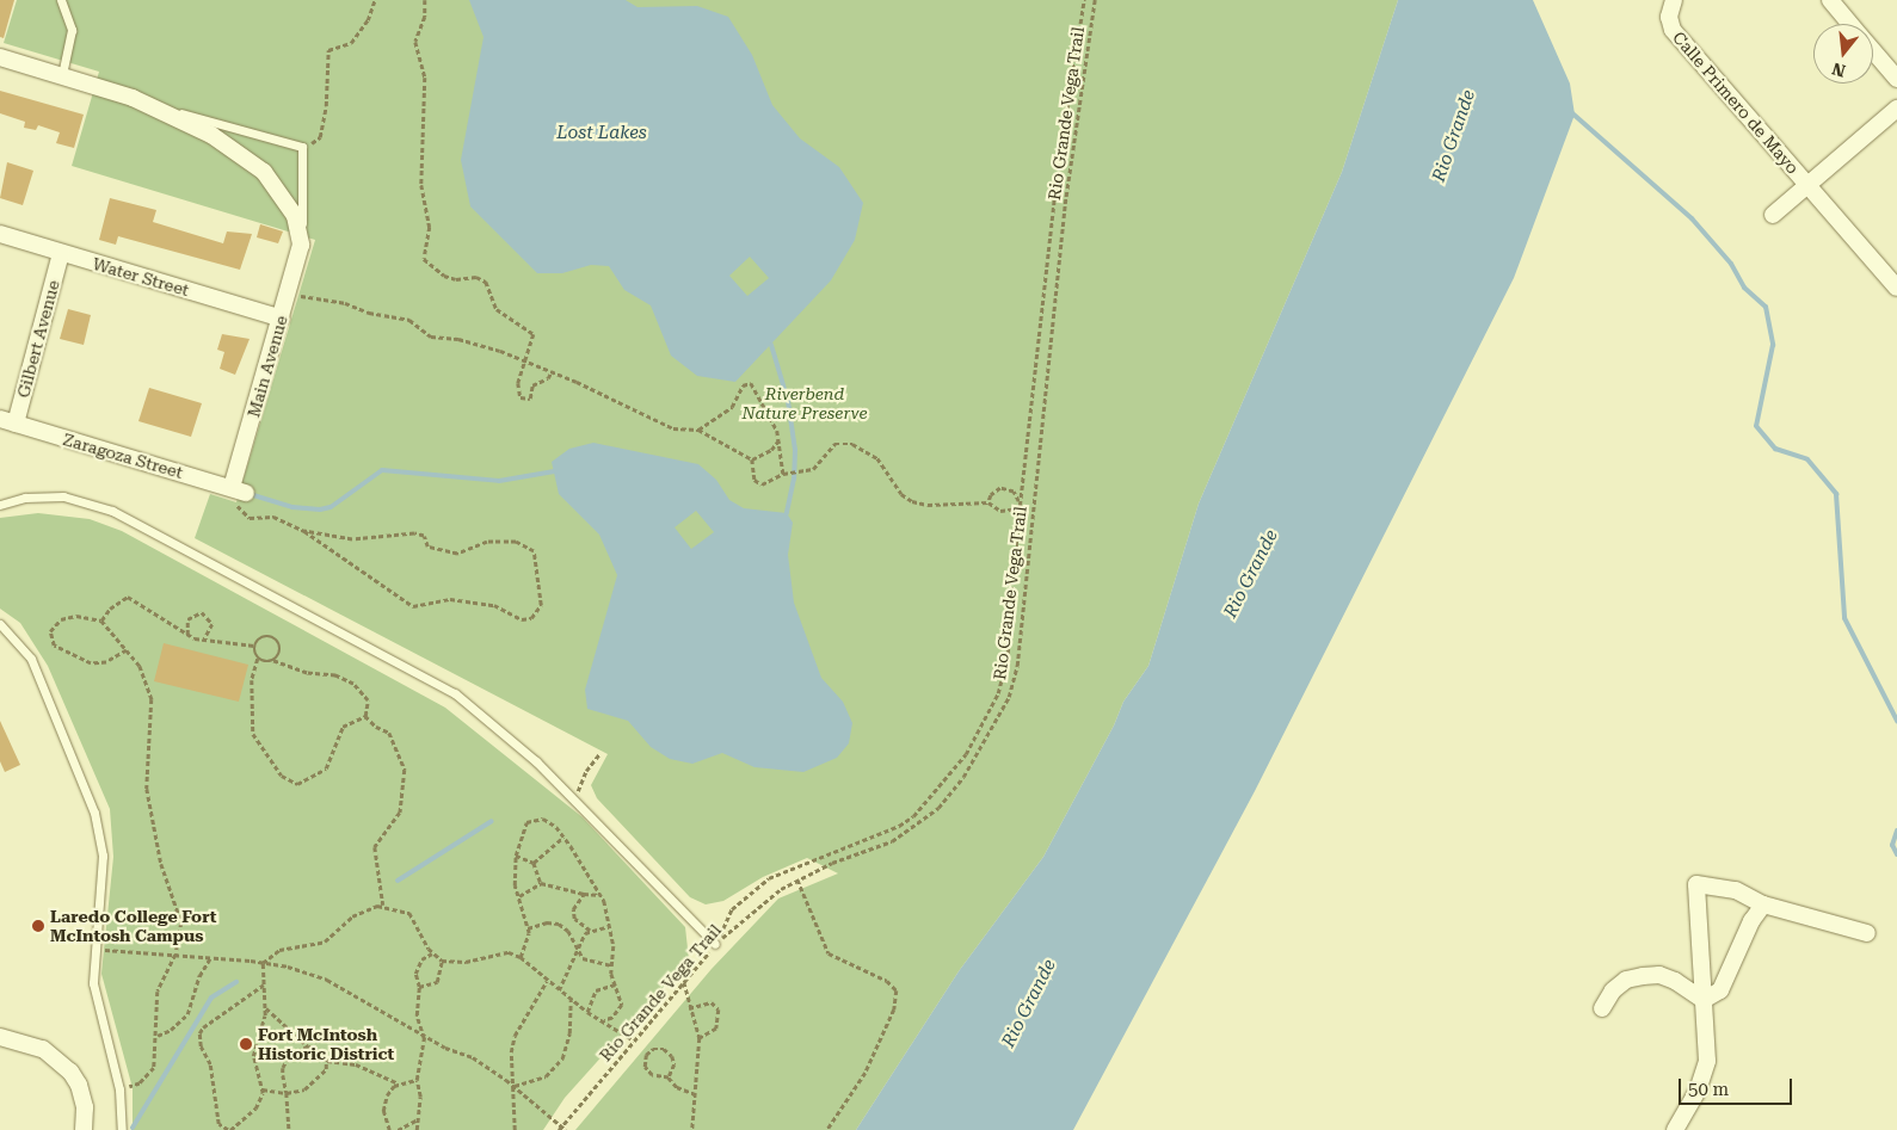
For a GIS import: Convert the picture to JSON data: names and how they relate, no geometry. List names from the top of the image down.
{
  "streets": {
    "street": [
      "Calle Primero de Mayo",
      "Water Street",
      "Gilbert Avenue",
      "Main Avenue",
      "Zaragoza Street"
    ],
    "path": ["Rio Grande Vega Trail"]
  },
  "crossings": [
    ["Water Street", "Gilbert Avenue"],
    ["Water Street", "Main Avenue"],
    ["Gilbert Avenue", "Zaragoza Street"],
    ["Main Avenue", "Zaragoza Street"]
  ],
  "water": ["Lost Lakes", "Rio Grande"],
  "parks": ["Riverbend Nature Preserve"],
  "places": ["Laredo College Fort McIntosh Campus", "Fort McIntosh Historic District"],
  "scale_bar": "50 m",
  "north": "bottom"
}
